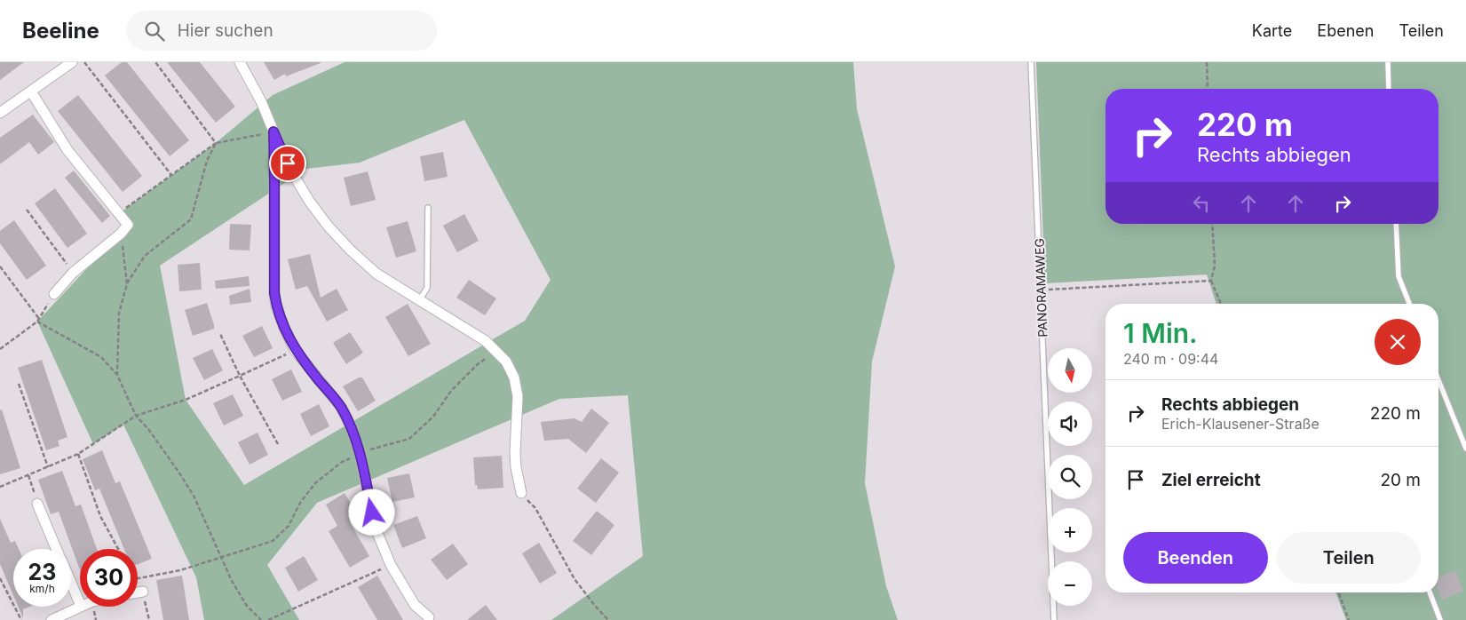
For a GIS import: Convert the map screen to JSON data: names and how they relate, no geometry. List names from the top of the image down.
{
  "streets": {
    "lane": ["PANORAMAWEG"]
  },
  "north": "bottom",
  "page": {
    "header": "Beeline",
    "search": "Hier suchen",
    "nav": ["Karte", "Ebenen", "Teilen"],
    "turn": ["220 m", "Rechts abbiegen"],
    "heading": ["1 Min.", "240 m · 09:44"],
    "map_buttons": ["+", "−"],
    "list": [
      {
        "name": "Rechts abbiegen",
        "note": "Erich-Klausener-Straße",
        "value": "220 m"
      },
      {
        "name": "Ziel erreicht",
        "value": "20 m"
      }
    ],
    "buttons": ["Beenden", "Teilen"],
    "speed": "23 km/h",
    "limit": "30"
  }
}
